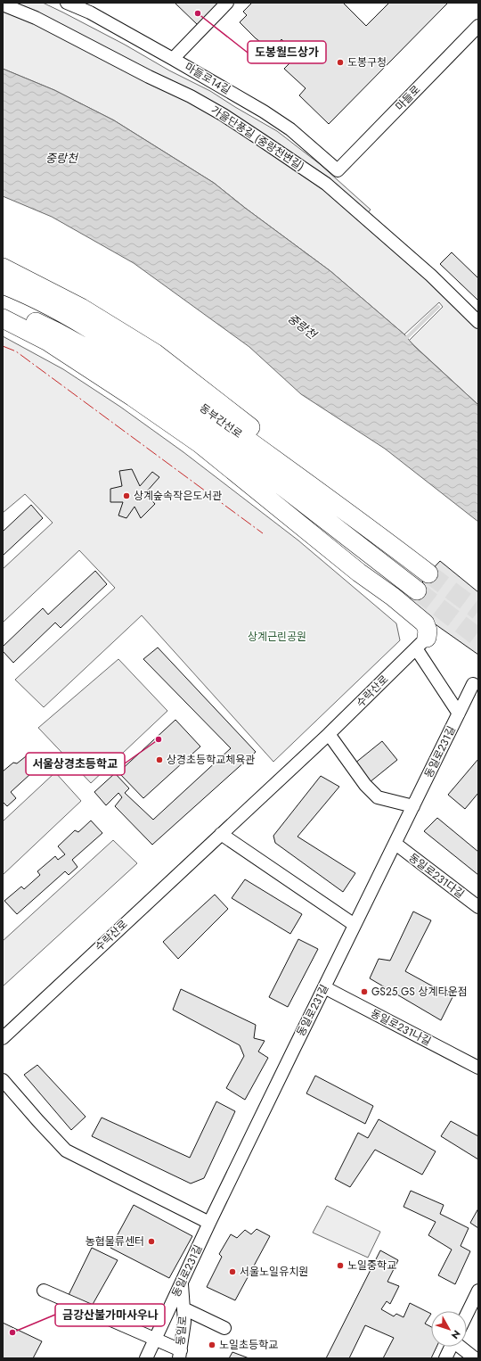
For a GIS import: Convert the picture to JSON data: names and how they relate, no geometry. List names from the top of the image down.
{
  "streets": {
    "highway": ["동부간선로"],
    "street": [
      "마들로14길",
      "마들로",
      "가을단풍길 (중랑천변길)",
      "수락산로",
      "동일로231길",
      "동일로231다길",
      "동일로231나길",
      "동일로"
    ]
  },
  "crossings": [
    ["마들로14길", "마들로"],
    ["동일로231길", "동일로231다길"],
    ["동일로231길", "동일로231나길"],
    ["동일로231길", "동일로"]
  ],
  "water": ["중랑천"],
  "parks": ["상계근린공원"],
  "places": [
    "도봉월드상가",
    "도봉구청",
    "상계숲속작은도서관",
    "서울상경초등학교",
    "상경초등학교체육관",
    "GS25 GS 상계타운점",
    "농협물류센터",
    "노일중학교",
    "서울노일유치원",
    "금강산불가마사우나",
    "노일초등학교"
  ],
  "north": "bottom right"
}
